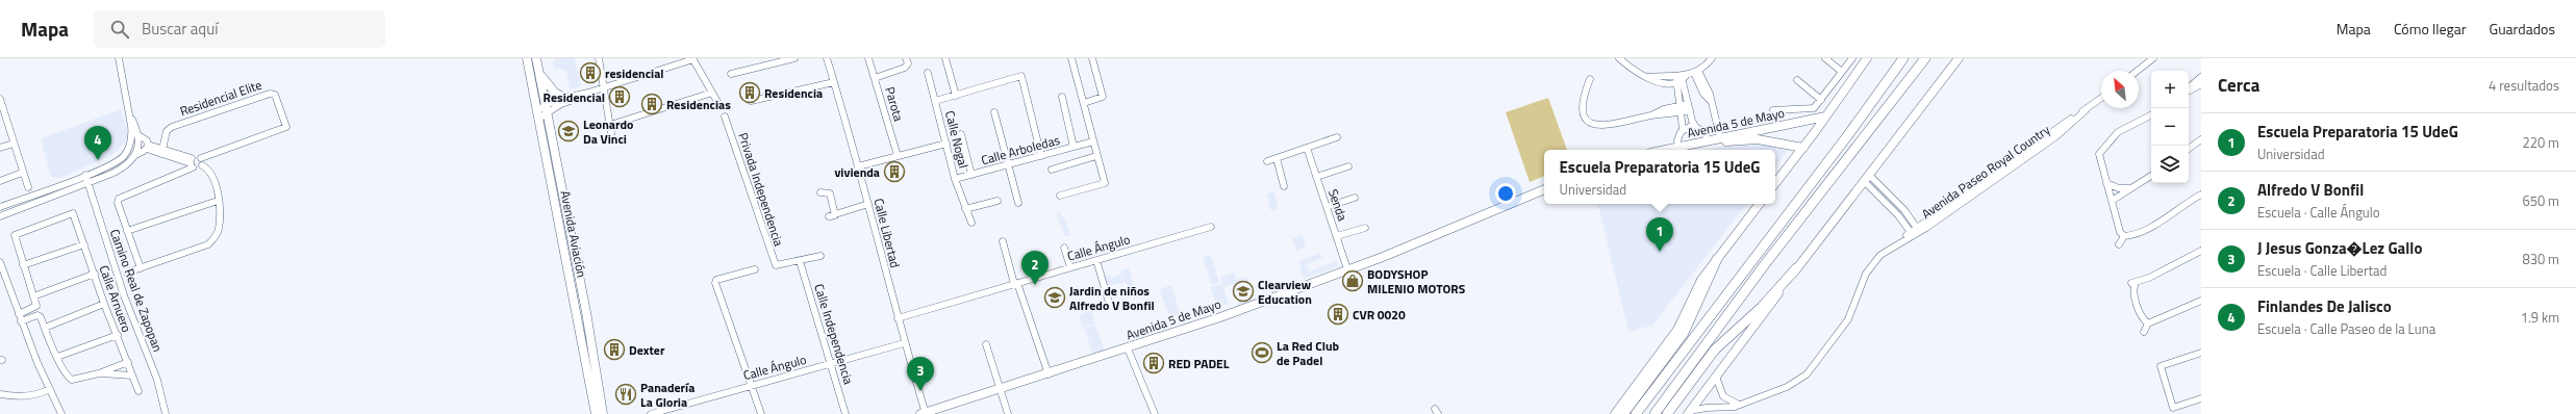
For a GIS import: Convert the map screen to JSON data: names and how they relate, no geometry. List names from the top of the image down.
{
  "streets": {
    "main road": ["Avenida 5 de Mayo", "Avenida Aviación"],
    "street": [
      "Residencial Elite",
      "Parota",
      "Calle Nogal",
      "Calle Arboledas",
      "Avenida Paseo Royal Country",
      "Privada Independencia",
      "Senda",
      "Calle Libertad",
      "Calle Ángulo",
      "Camino Real de Zapopan",
      "Calle Arnuero",
      "Calle Independencia"
    ]
  },
  "crossings": [
    ["Avenida 5 de Mayo", "Senda"],
    ["Avenida 5 de Mayo", "Calle Libertad"],
    ["Calle Nogal", "Calle Arboledas"],
    ["Privada Independencia", "Calle Independencia"],
    ["Calle Libertad", "Calle Ángulo"],
    ["Calle Ángulo", "Calle Independencia"]
  ],
  "places": {
    "building": [
      "residencial",
      "Residencia",
      "Residencial",
      "Residencias",
      "vivienda",
      "CVR 0020",
      "Dexter",
      "RED PADEL"
    ],
    "school or university": ["Leonardo Da Vinci", "Clearview Education", "Jardin de niños Alfredo V Bonfil"],
    "shop": ["BODYSHOP MILENIO MOTORS"],
    "sports": ["La Red Club de Padel"],
    "restaurant": ["Panadería La Gloria"]
  },
  "north": "top left",
  "page": {
    "header": "Mapa",
    "search": "Buscar aquí",
    "nav": ["Mapa", "Cómo llegar", "Guardados"],
    "heading": ["Cerca", "4 resultados"],
    "map_buttons": ["+", "−"],
    "list": [
      {
        "mark": "1",
        "name": "Escuela Preparatoria 15 UdeG",
        "note": "Universidad",
        "value": "220 m"
      },
      {
        "mark": "2",
        "name": "Alfredo V Bonfil",
        "note": "Escuela · Calle Ángulo",
        "value": "650 m"
      },
      {
        "mark": "3",
        "name": "J Jesus Gonza�Lez Gallo",
        "note": "Escuela · Calle Libertad",
        "value": "830 m"
      },
      {
        "mark": "4",
        "name": "Finlandes De Jalisco",
        "note": "Escuela · Calle Paseo de la Luna",
        "value": "1.9 km"
      }
    ],
    "pins": [
      "4",
      "1",
      "2",
      "3"
    ],
    "popup": ["Escuela Preparatoria 15 UdeG", "Universidad"]
  }
}
